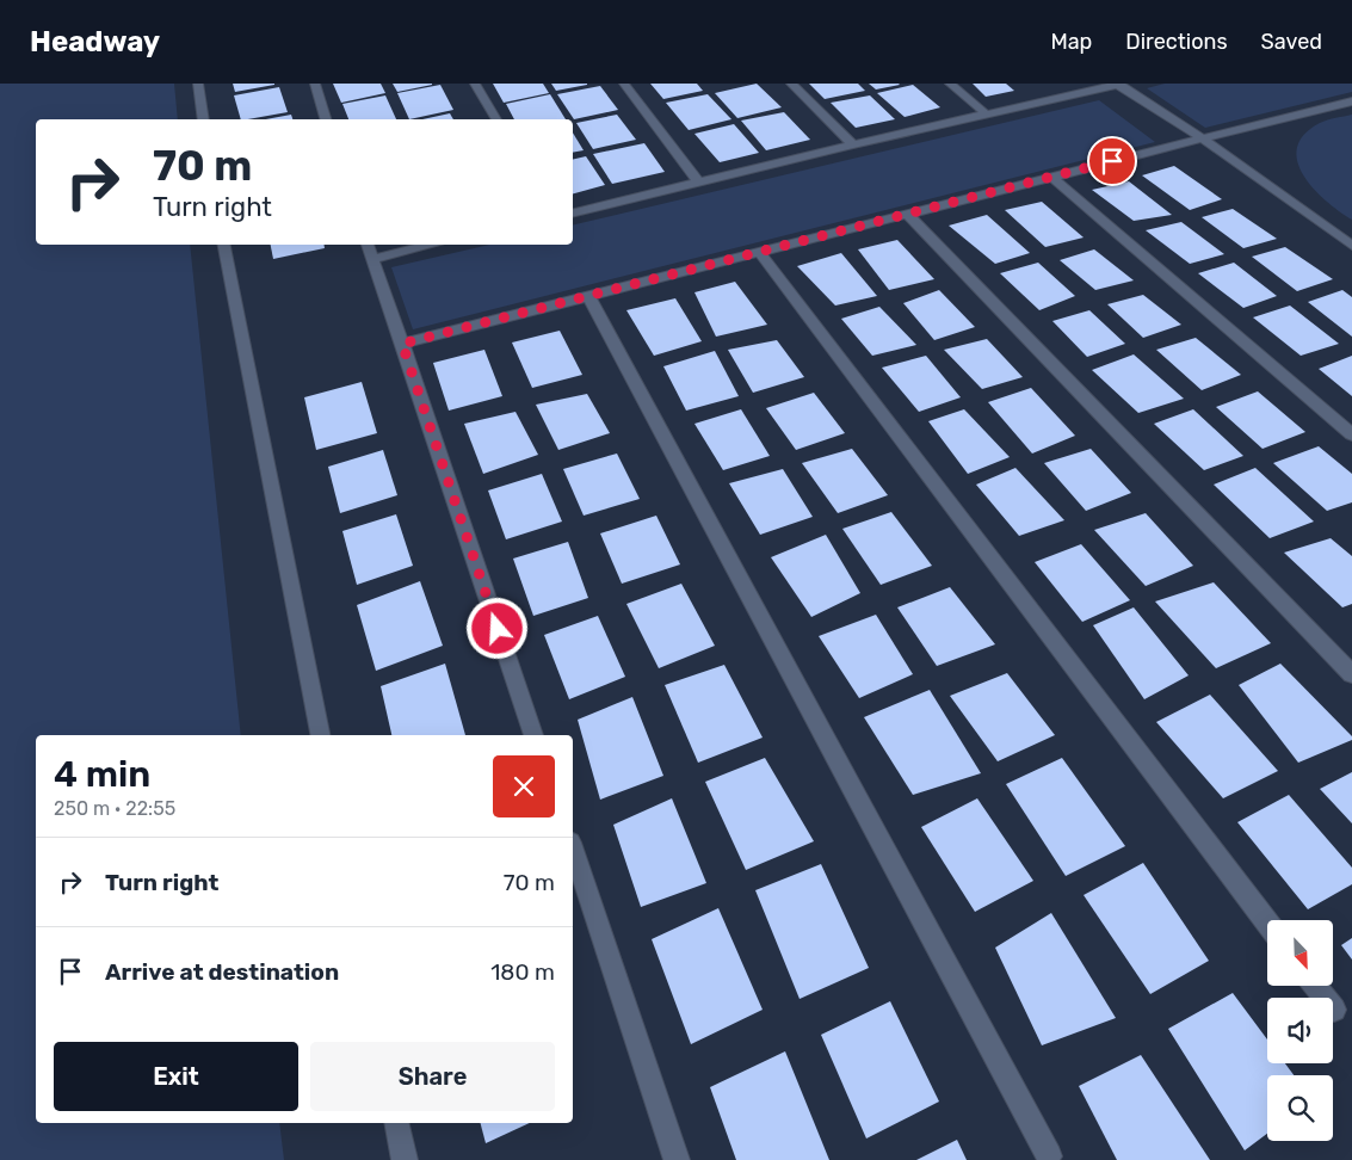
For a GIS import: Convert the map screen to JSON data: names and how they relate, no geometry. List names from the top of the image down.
{
  "north": "bottom right",
  "page": {
    "header": "Headway",
    "nav": ["Map", "Directions", "Saved"],
    "turn": ["70 m", "Turn right"],
    "heading": ["4 min", "250 m · 22:55"],
    "list": [
      {
        "name": "Turn right",
        "value": "70 m"
      },
      {
        "name": "Arrive at destination",
        "value": "180 m"
      }
    ],
    "buttons": ["Exit", "Share"]
  }
}
